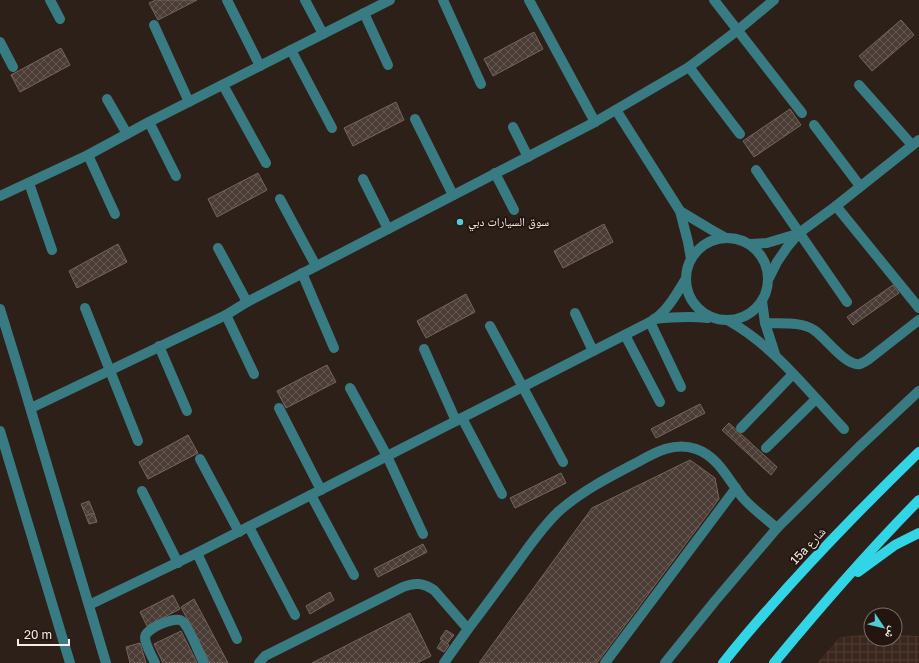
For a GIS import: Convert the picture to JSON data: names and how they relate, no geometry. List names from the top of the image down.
{
  "streets": {
    "main road": ["15a شارع"]
  },
  "places": ["سوق السيارات دبي"],
  "scale_bar": "20 m",
  "north": "bottom right"
}
